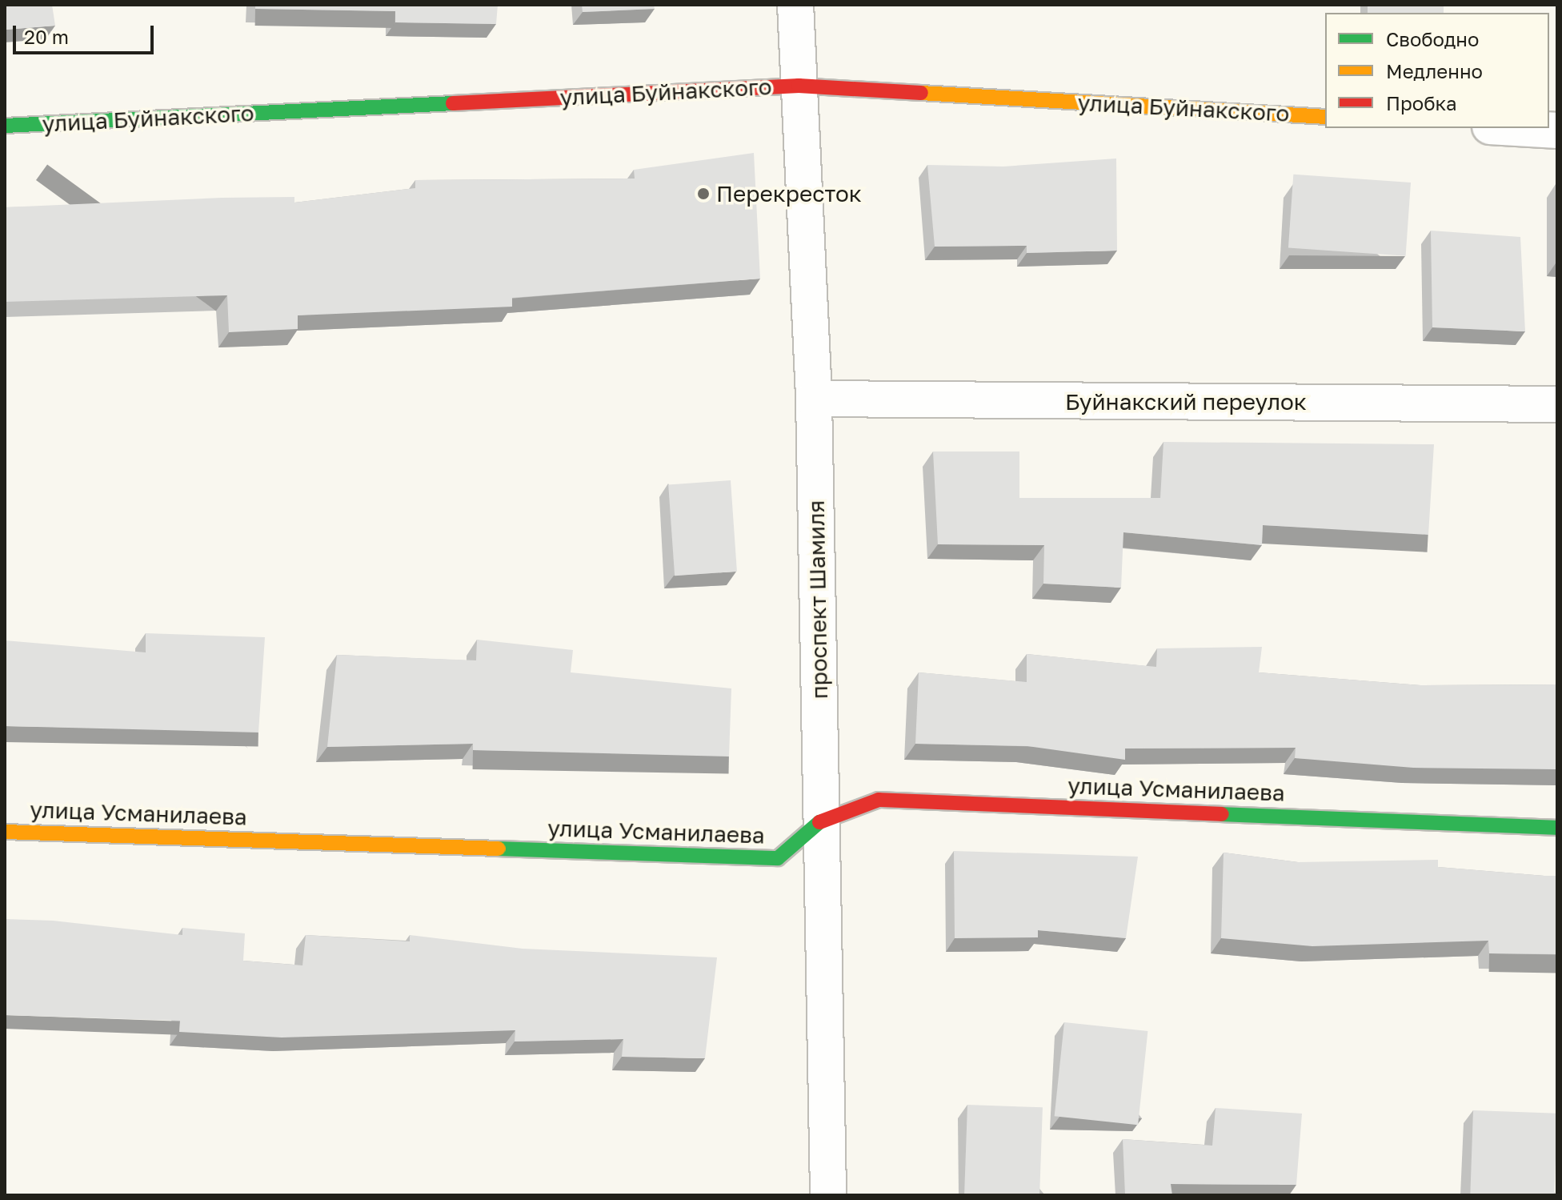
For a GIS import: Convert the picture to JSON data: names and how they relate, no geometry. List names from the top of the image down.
{
  "streets": {
    "street": [
      "улица Буйнакского",
      "Буйнакский переулок",
      "проспект Шамиля",
      "улица Усманилаева"
    ]
  },
  "crossings": [
    ["улица Буйнакского", "проспект Шамиля"],
    ["Буйнакский переулок", "проспект Шамиля"],
    ["проспект Шамиля", "улица Усманилаева"]
  ],
  "places": ["Перекресток"],
  "legend": ["Свободно", "Медленно", "Пробка"],
  "scale_bar": "20 m"
}
